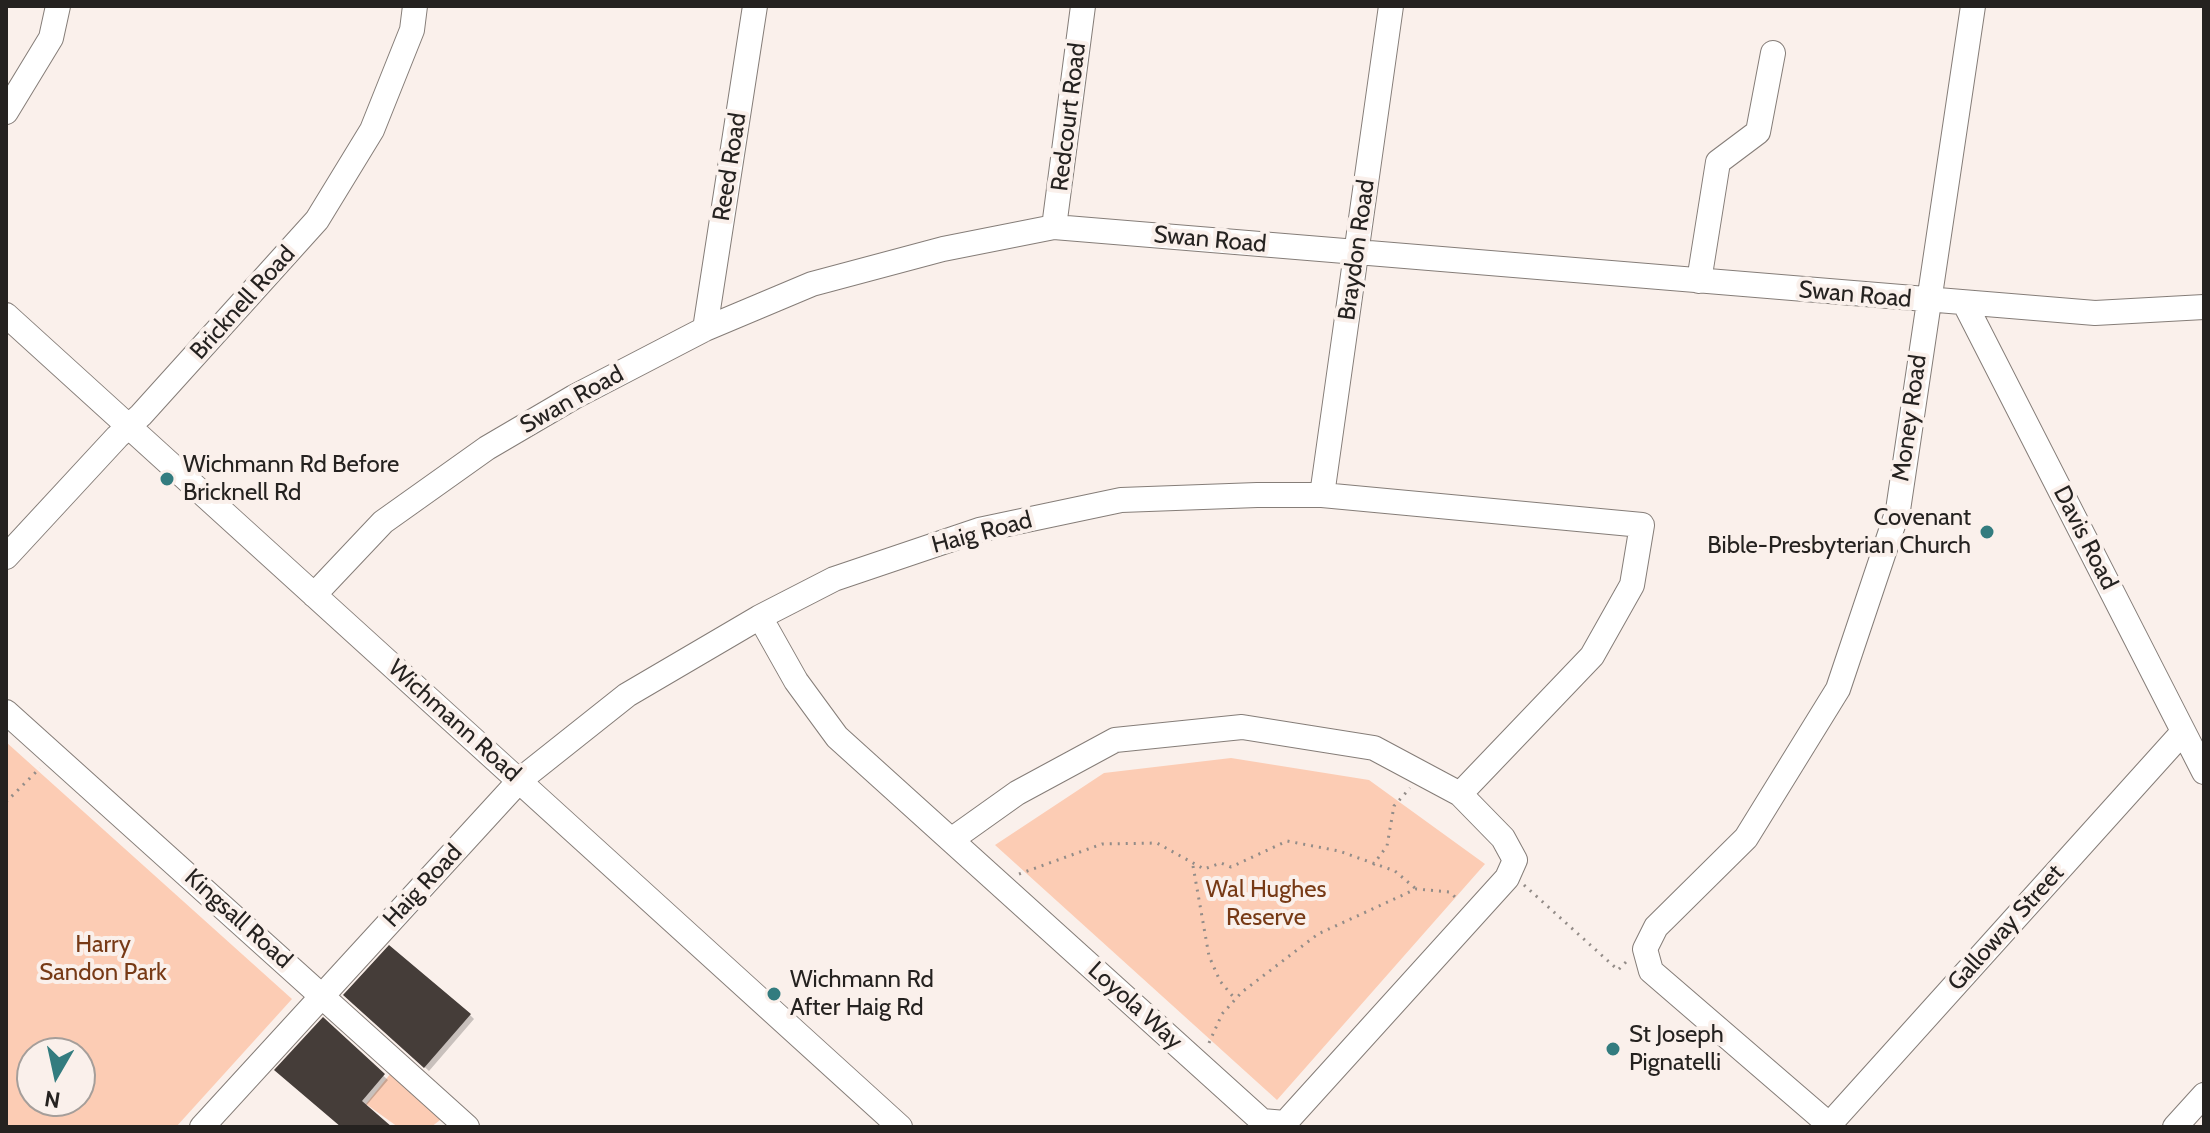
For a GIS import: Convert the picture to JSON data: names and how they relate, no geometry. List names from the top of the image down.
{
  "streets": {
    "street": [
      "Redcourt Road",
      "Reed Road",
      "Swan Road",
      "Braydon Road",
      "Bricknell Road",
      "Money Road",
      "Haig Road",
      "Davis Road",
      "Wichmann Road",
      "Kingsall Road",
      "Galloway Street",
      "Loyola Way"
    ]
  },
  "crossings": [
    ["Redcourt Road", "Swan Road"],
    ["Reed Road", "Swan Road"],
    ["Swan Road", "Braydon Road"],
    ["Swan Road", "Money Road"],
    ["Swan Road", "Davis Road"],
    ["Swan Road", "Wichmann Road"],
    ["Braydon Road", "Haig Road"],
    ["Bricknell Road", "Wichmann Road"],
    ["Haig Road", "Wichmann Road"],
    ["Haig Road", "Kingsall Road"],
    ["Haig Road", "Loyola Way"],
    ["Davis Road", "Galloway Street"]
  ],
  "parks": ["Wal Hughes Reserve", "Harry Sandon Park"],
  "places": [
    "Wichmann Rd Before Bricknell Rd",
    "Covenant Bible-Presbyterian Church",
    "Wichmann Rd After Haig Rd",
    "St Joseph Pignatelli"
  ],
  "north": "bottom"
}
